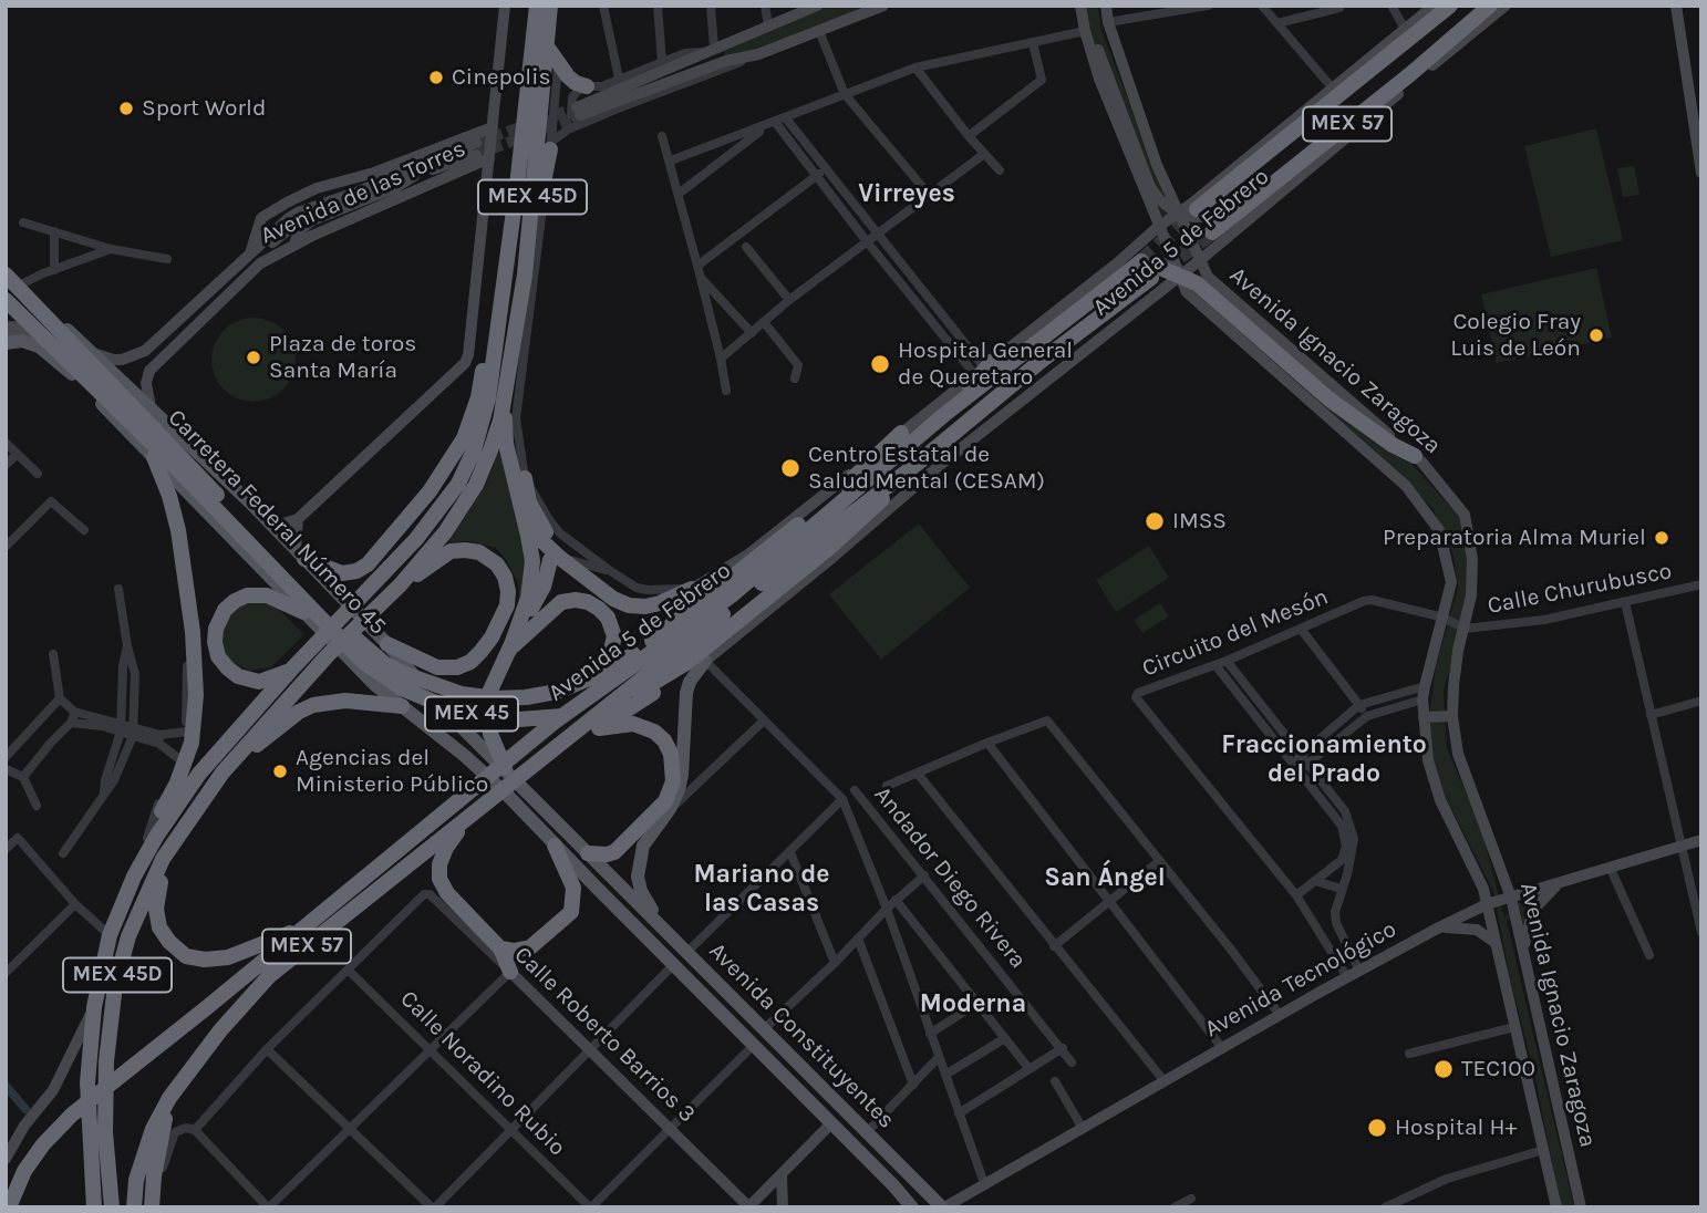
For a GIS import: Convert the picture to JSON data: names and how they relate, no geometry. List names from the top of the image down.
{
  "streets": {
    "highway": [
      "MEX 57",
      "MEX 45D",
      "Avenida 5 de Febrero",
      "Carretera Federal Número 45",
      "MEX 45"
    ],
    "main road": [
      "Avenida de las Torres",
      "Avenida Ignacio Zaragoza",
      "Avenida Tecnológico",
      "Calle Roberto Barrios 3",
      "Avenida Constituyentes"
    ],
    "street": [
      "Calle Churubusco",
      "Circuito del Mesón",
      "Andador Diego Rivera",
      "Calle Noradino Rubio"
    ]
  },
  "crossings": [
    ["MEX 57", "Avenida 5 de Febrero"],
    ["Avenida de las Torres", "Avenida Constituyentes"],
    ["Avenida 5 de Febrero", "Avenida Ignacio Zaragoza"],
    ["Avenida 5 de Febrero", "Carretera Federal Número 45"],
    ["Avenida Ignacio Zaragoza", "Calle Churubusco"],
    ["Avenida Ignacio Zaragoza", "Circuito del Mesón"],
    ["Avenida Ignacio Zaragoza", "Avenida Tecnológico"],
    ["Carretera Federal Número 45", "MEX 45"],
    ["Carretera Federal Número 45", "Avenida Constituyentes"],
    ["Calle Churubusco", "Circuito del Mesón"],
    ["Circuito del Mesón", "Avenida Tecnológico"],
    ["MEX 45", "Avenida Constituyentes"],
    ["Avenida Tecnológico", "Avenida Constituyentes"],
    ["Calle Roberto Barrios 3", "Calle Noradino Rubio"]
  ],
  "districts": [
    "Virreyes",
    "Fraccionamiento del Prado",
    "Mariano de las Casas",
    "San Ángel",
    "Moderna"
  ],
  "places": [
    "Cinepolis",
    "Sport World",
    "Colegio Fray Luis de León",
    "Plaza de toros Santa María",
    "Hospital General de Queretaro",
    "Centro Estatal de Salud Mental (CESAM)",
    "IMSS",
    "Preparatoria Alma Muriel",
    "Agencias del Ministerio Público",
    "TEC100",
    "Hospital H+"
  ]
}
